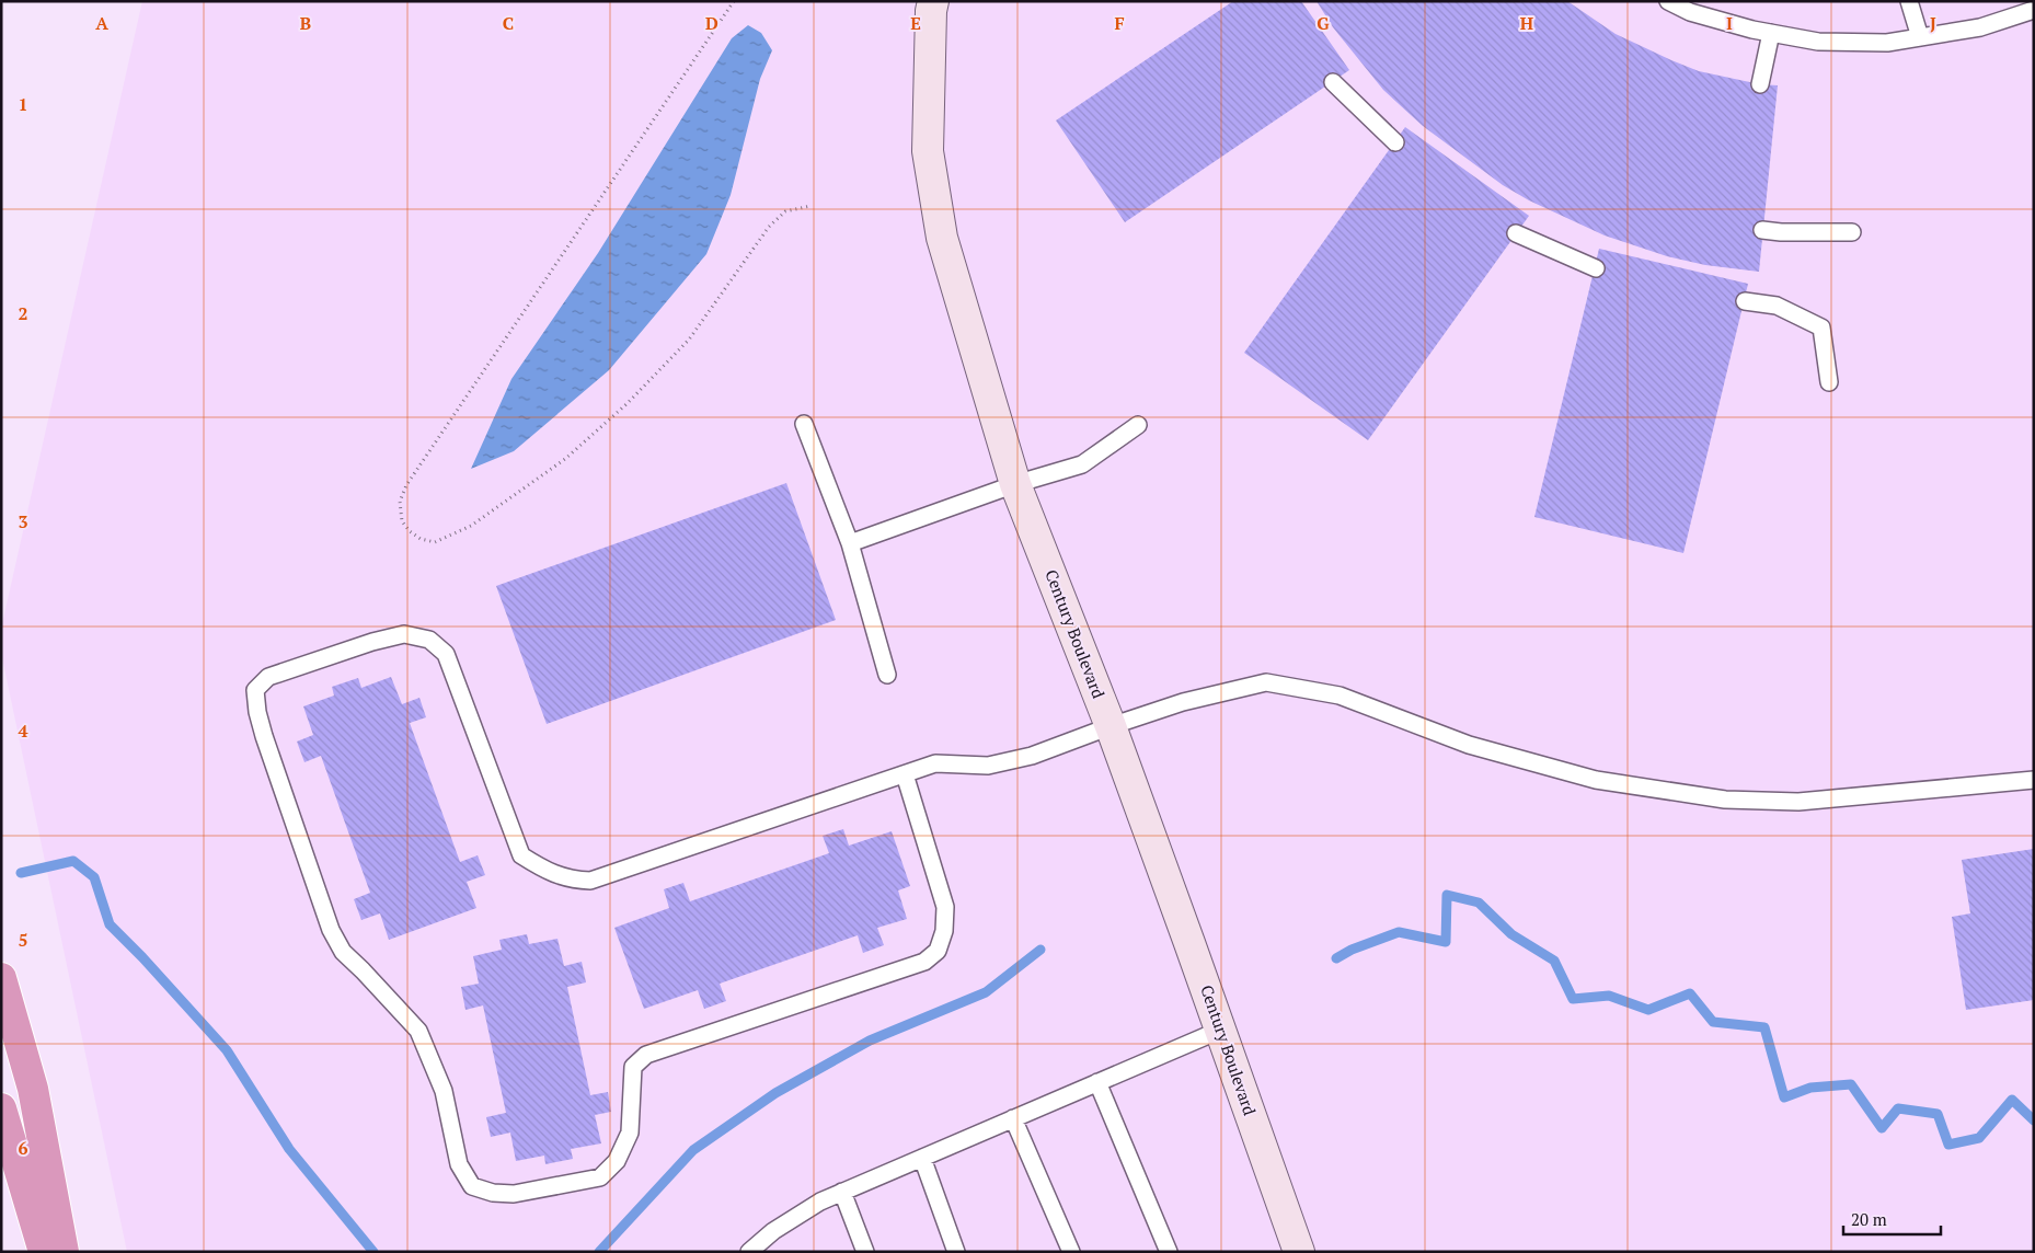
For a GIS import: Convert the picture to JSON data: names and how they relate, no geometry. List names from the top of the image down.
{
  "streets": {
    "street": ["Century Boulevard"]
  },
  "scale_bar": "20 m",
  "grid": {
    "columns": [
      "A",
      "B",
      "C",
      "D",
      "E",
      "F",
      "G",
      "H",
      "I",
      "J"
    ],
    "rows": [
      "1",
      "2",
      "3",
      "4",
      "5",
      "6"
    ]
  }
}
